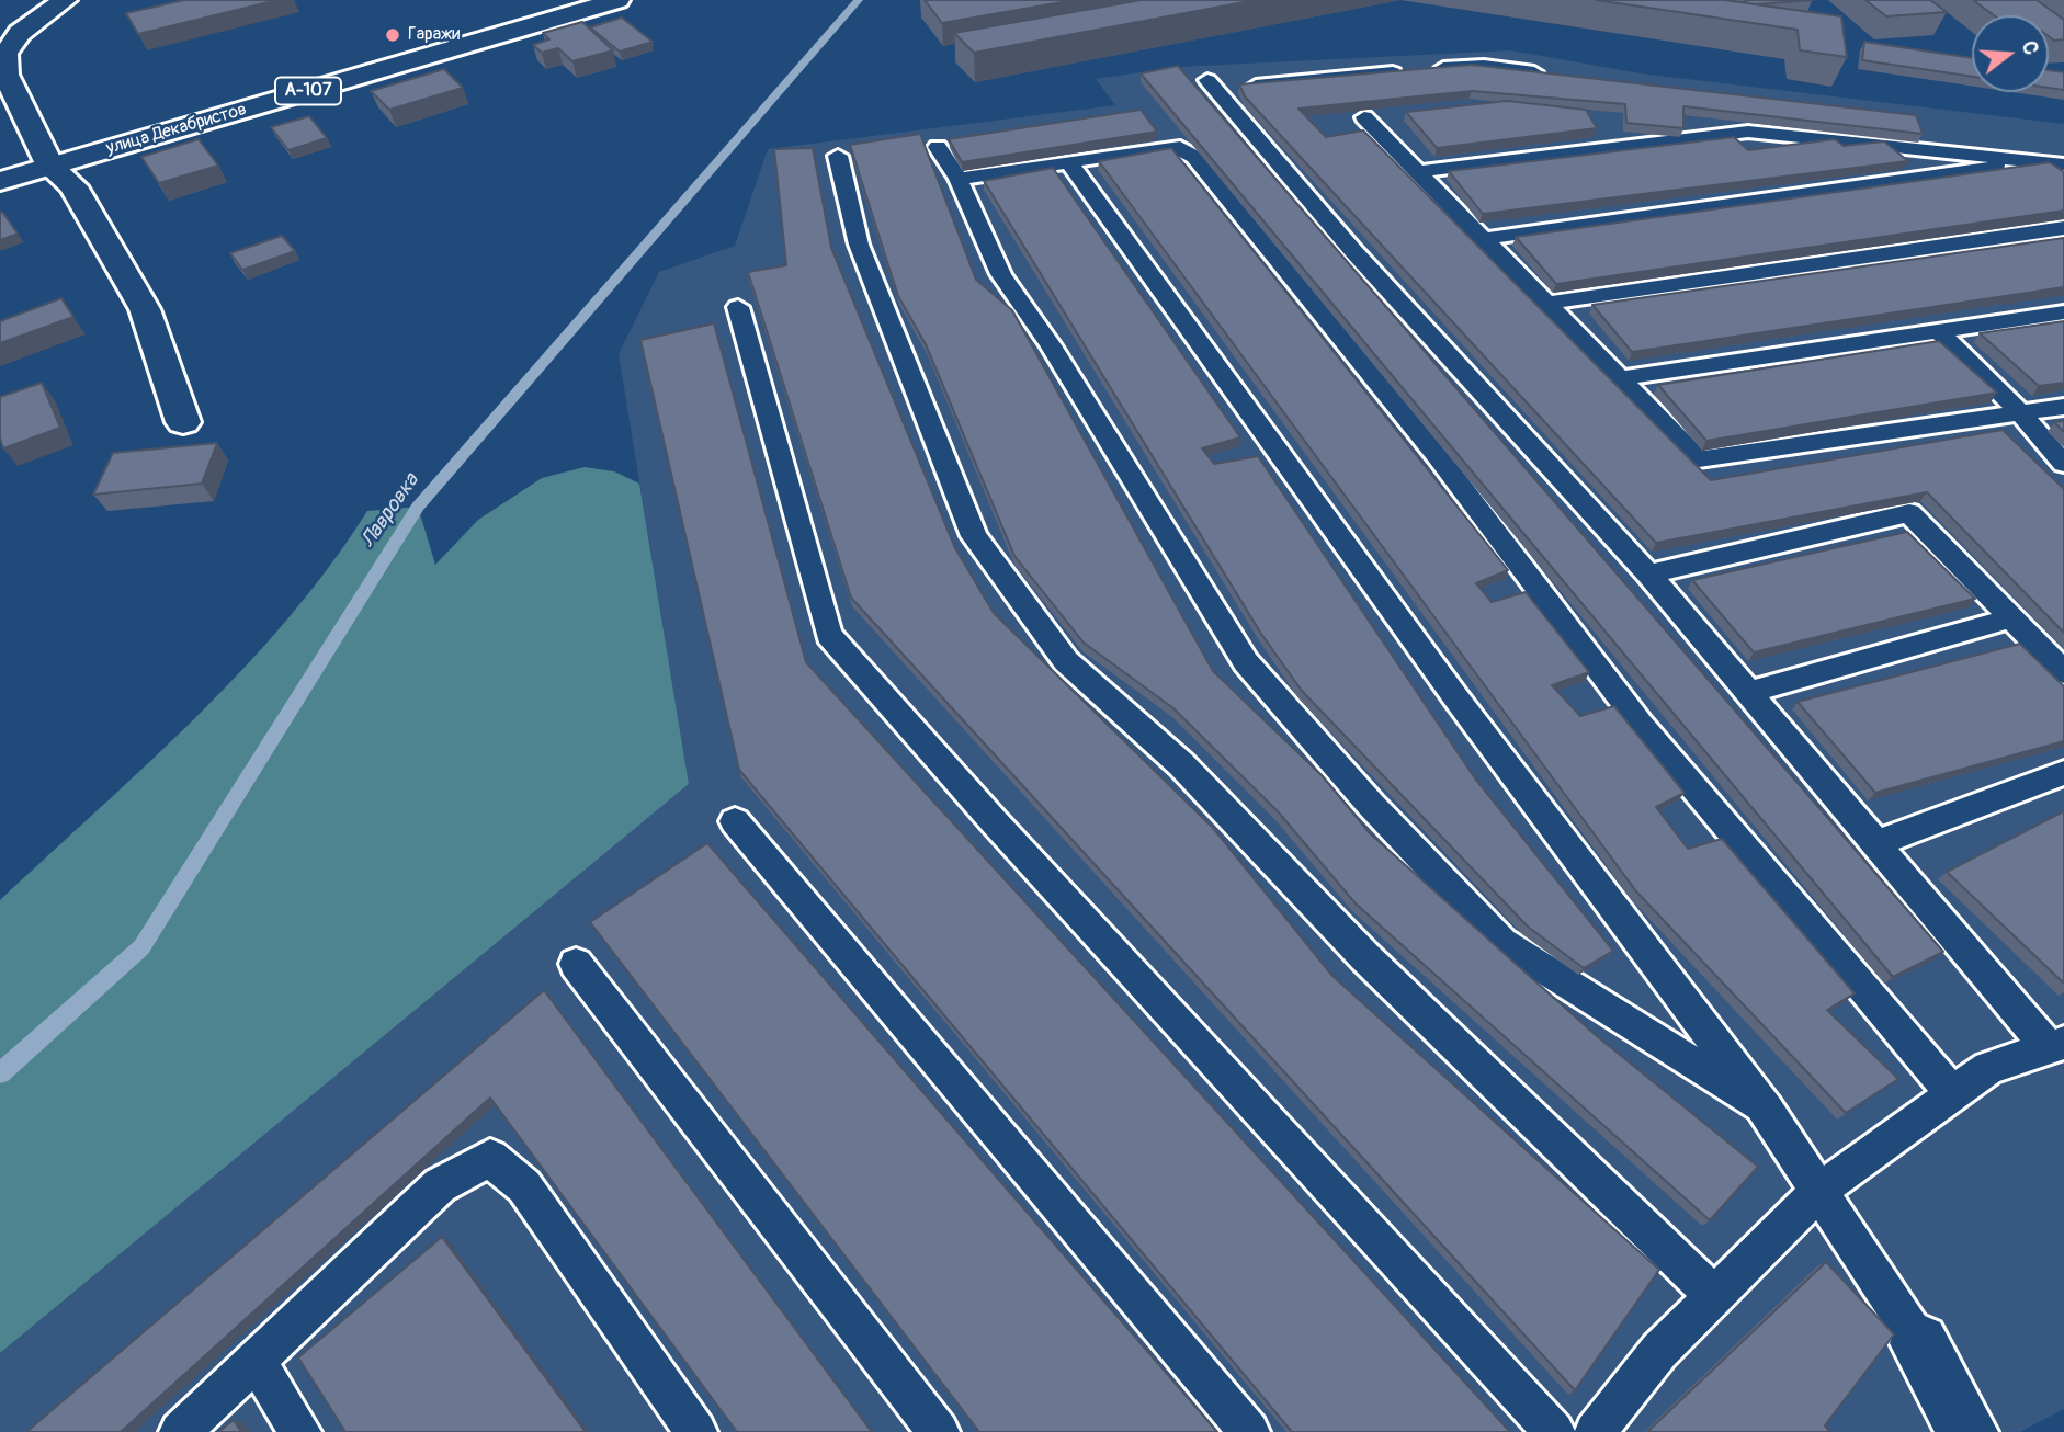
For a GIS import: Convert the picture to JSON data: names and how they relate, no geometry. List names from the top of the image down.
{
  "streets": {
    "main road": ["А-107", "улица Декабристов"]
  },
  "water": ["Лавровка"],
  "places": ["Гаражи"],
  "north": "right"
}
